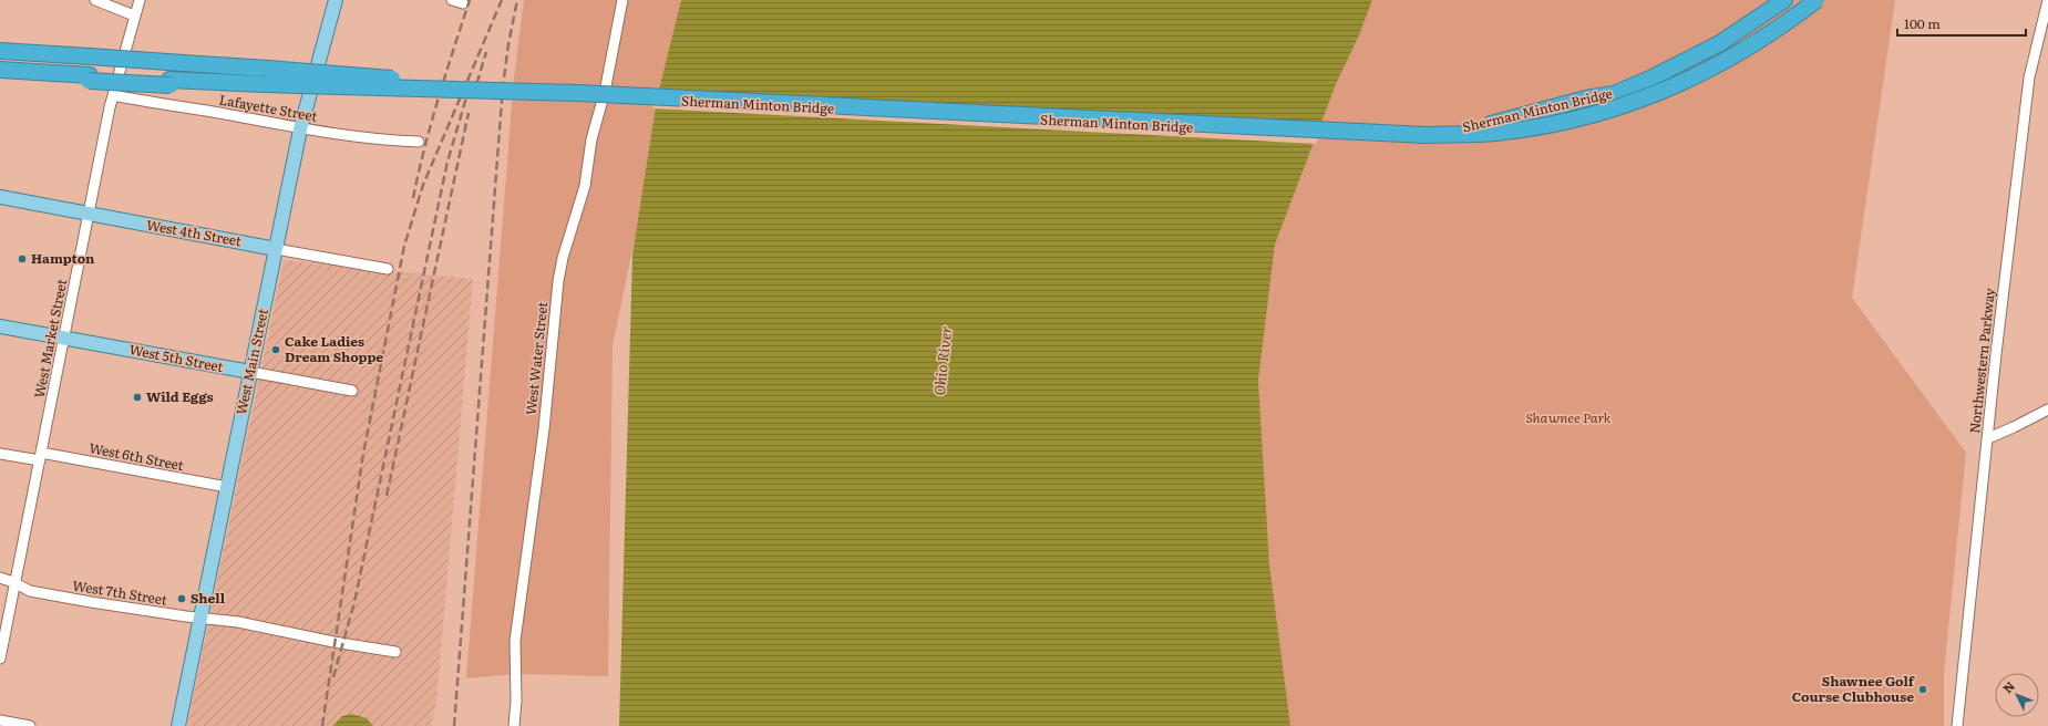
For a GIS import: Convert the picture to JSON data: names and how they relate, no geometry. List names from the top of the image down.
{
  "streets": {
    "highway": ["Sherman Minton Bridge"],
    "main road": ["West 4th Street", "West 5th Street", "West Main Street"],
    "street": [
      "Lafayette Street",
      "West Market Street",
      "West Water Street",
      "Northwestern Parkway",
      "West 6th Street",
      "West 7th Street"
    ]
  },
  "crossings": [
    ["Lafayette Street", "West Market Street"],
    ["Lafayette Street", "West Main Street"],
    ["West 4th Street", "West Market Street"],
    ["West 4th Street", "West Main Street"],
    ["West Market Street", "West 5th Street"],
    ["West Market Street", "West 6th Street"],
    ["West Market Street", "West 7th Street"],
    ["West 5th Street", "West Main Street"],
    ["West Main Street", "West 6th Street"],
    ["West Main Street", "West 7th Street"]
  ],
  "water": ["Ohio River"],
  "parks": ["Shawnee Park"],
  "places": [
    "Hampton",
    "Cake Ladies Dream Shoppe",
    "Wild Eggs",
    "Shell",
    "Shawnee Golf Course Clubhouse"
  ],
  "scale_bar": "100 m",
  "north": "top left"
}
